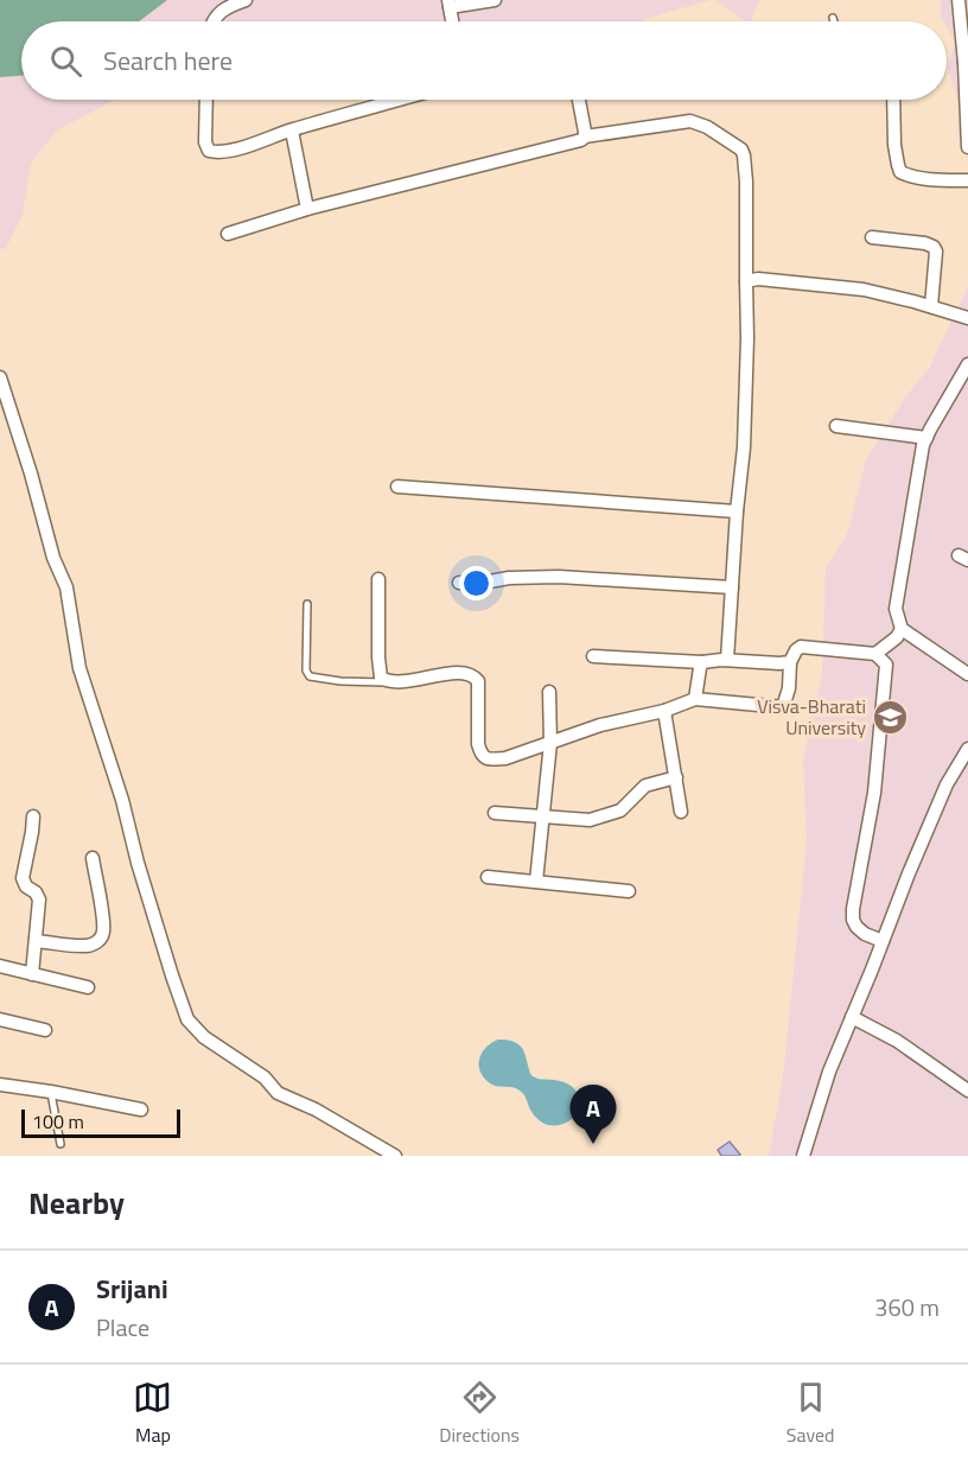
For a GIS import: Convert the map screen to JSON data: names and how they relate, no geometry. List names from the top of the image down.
{
  "places": {
    "school or university": ["Visva-Bharati University"]
  },
  "scale_bar": "100 m",
  "page": {
    "search": "Search here",
    "pins": "A",
    "scale": "100 m",
    "heading": "Nearby",
    "list": [
      {
        "mark": "A",
        "name": "Srijani",
        "note": "Place",
        "value": "360 m"
      }
    ],
    "nav": ["Map", "Directions", "Saved"]
  }
}
